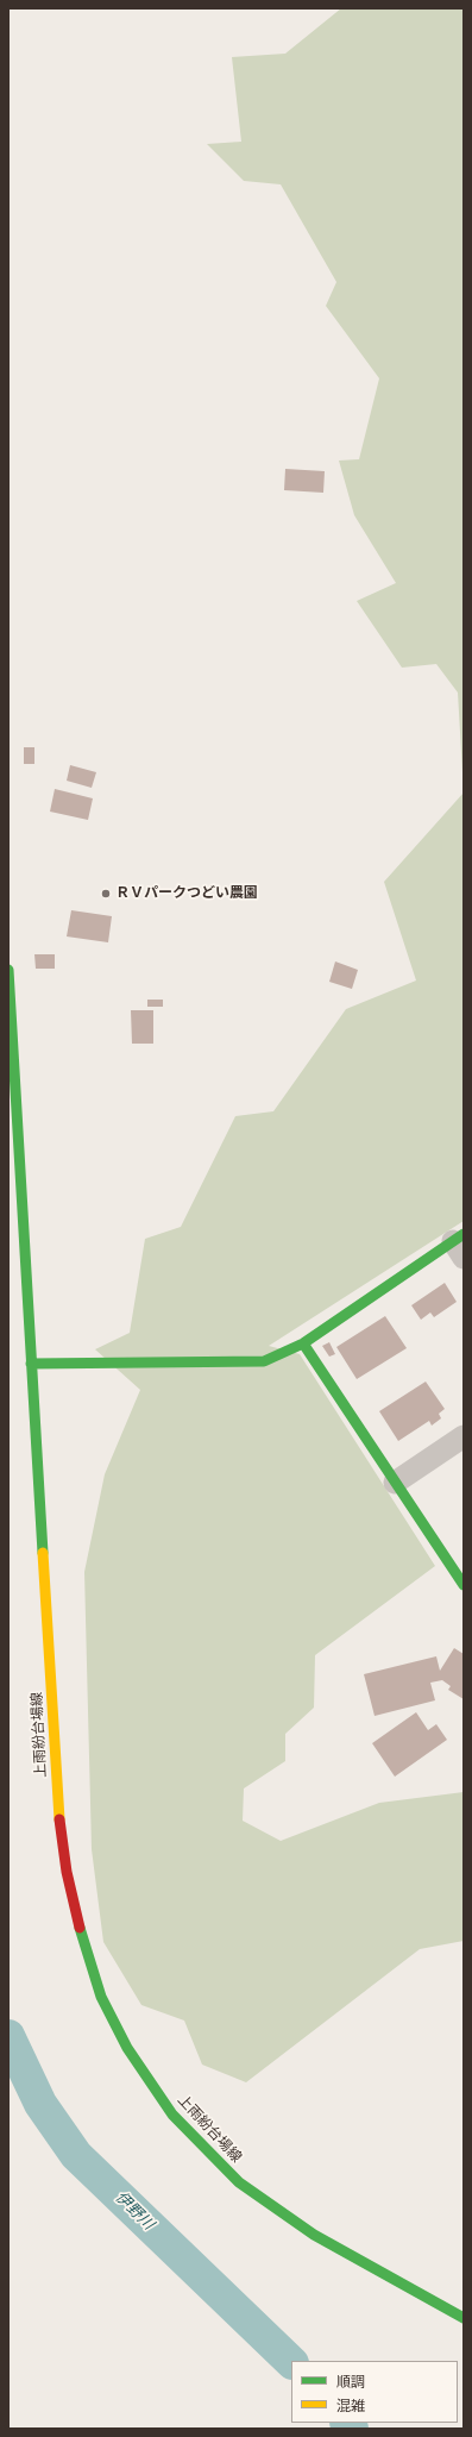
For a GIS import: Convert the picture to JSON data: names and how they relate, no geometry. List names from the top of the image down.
{
  "streets": {
    "main road": ["上雨紛台場線"]
  },
  "water": ["伊野川"],
  "places": ["ＲＶパークつどい農園"],
  "legend": ["順調", "混雑"]
}
